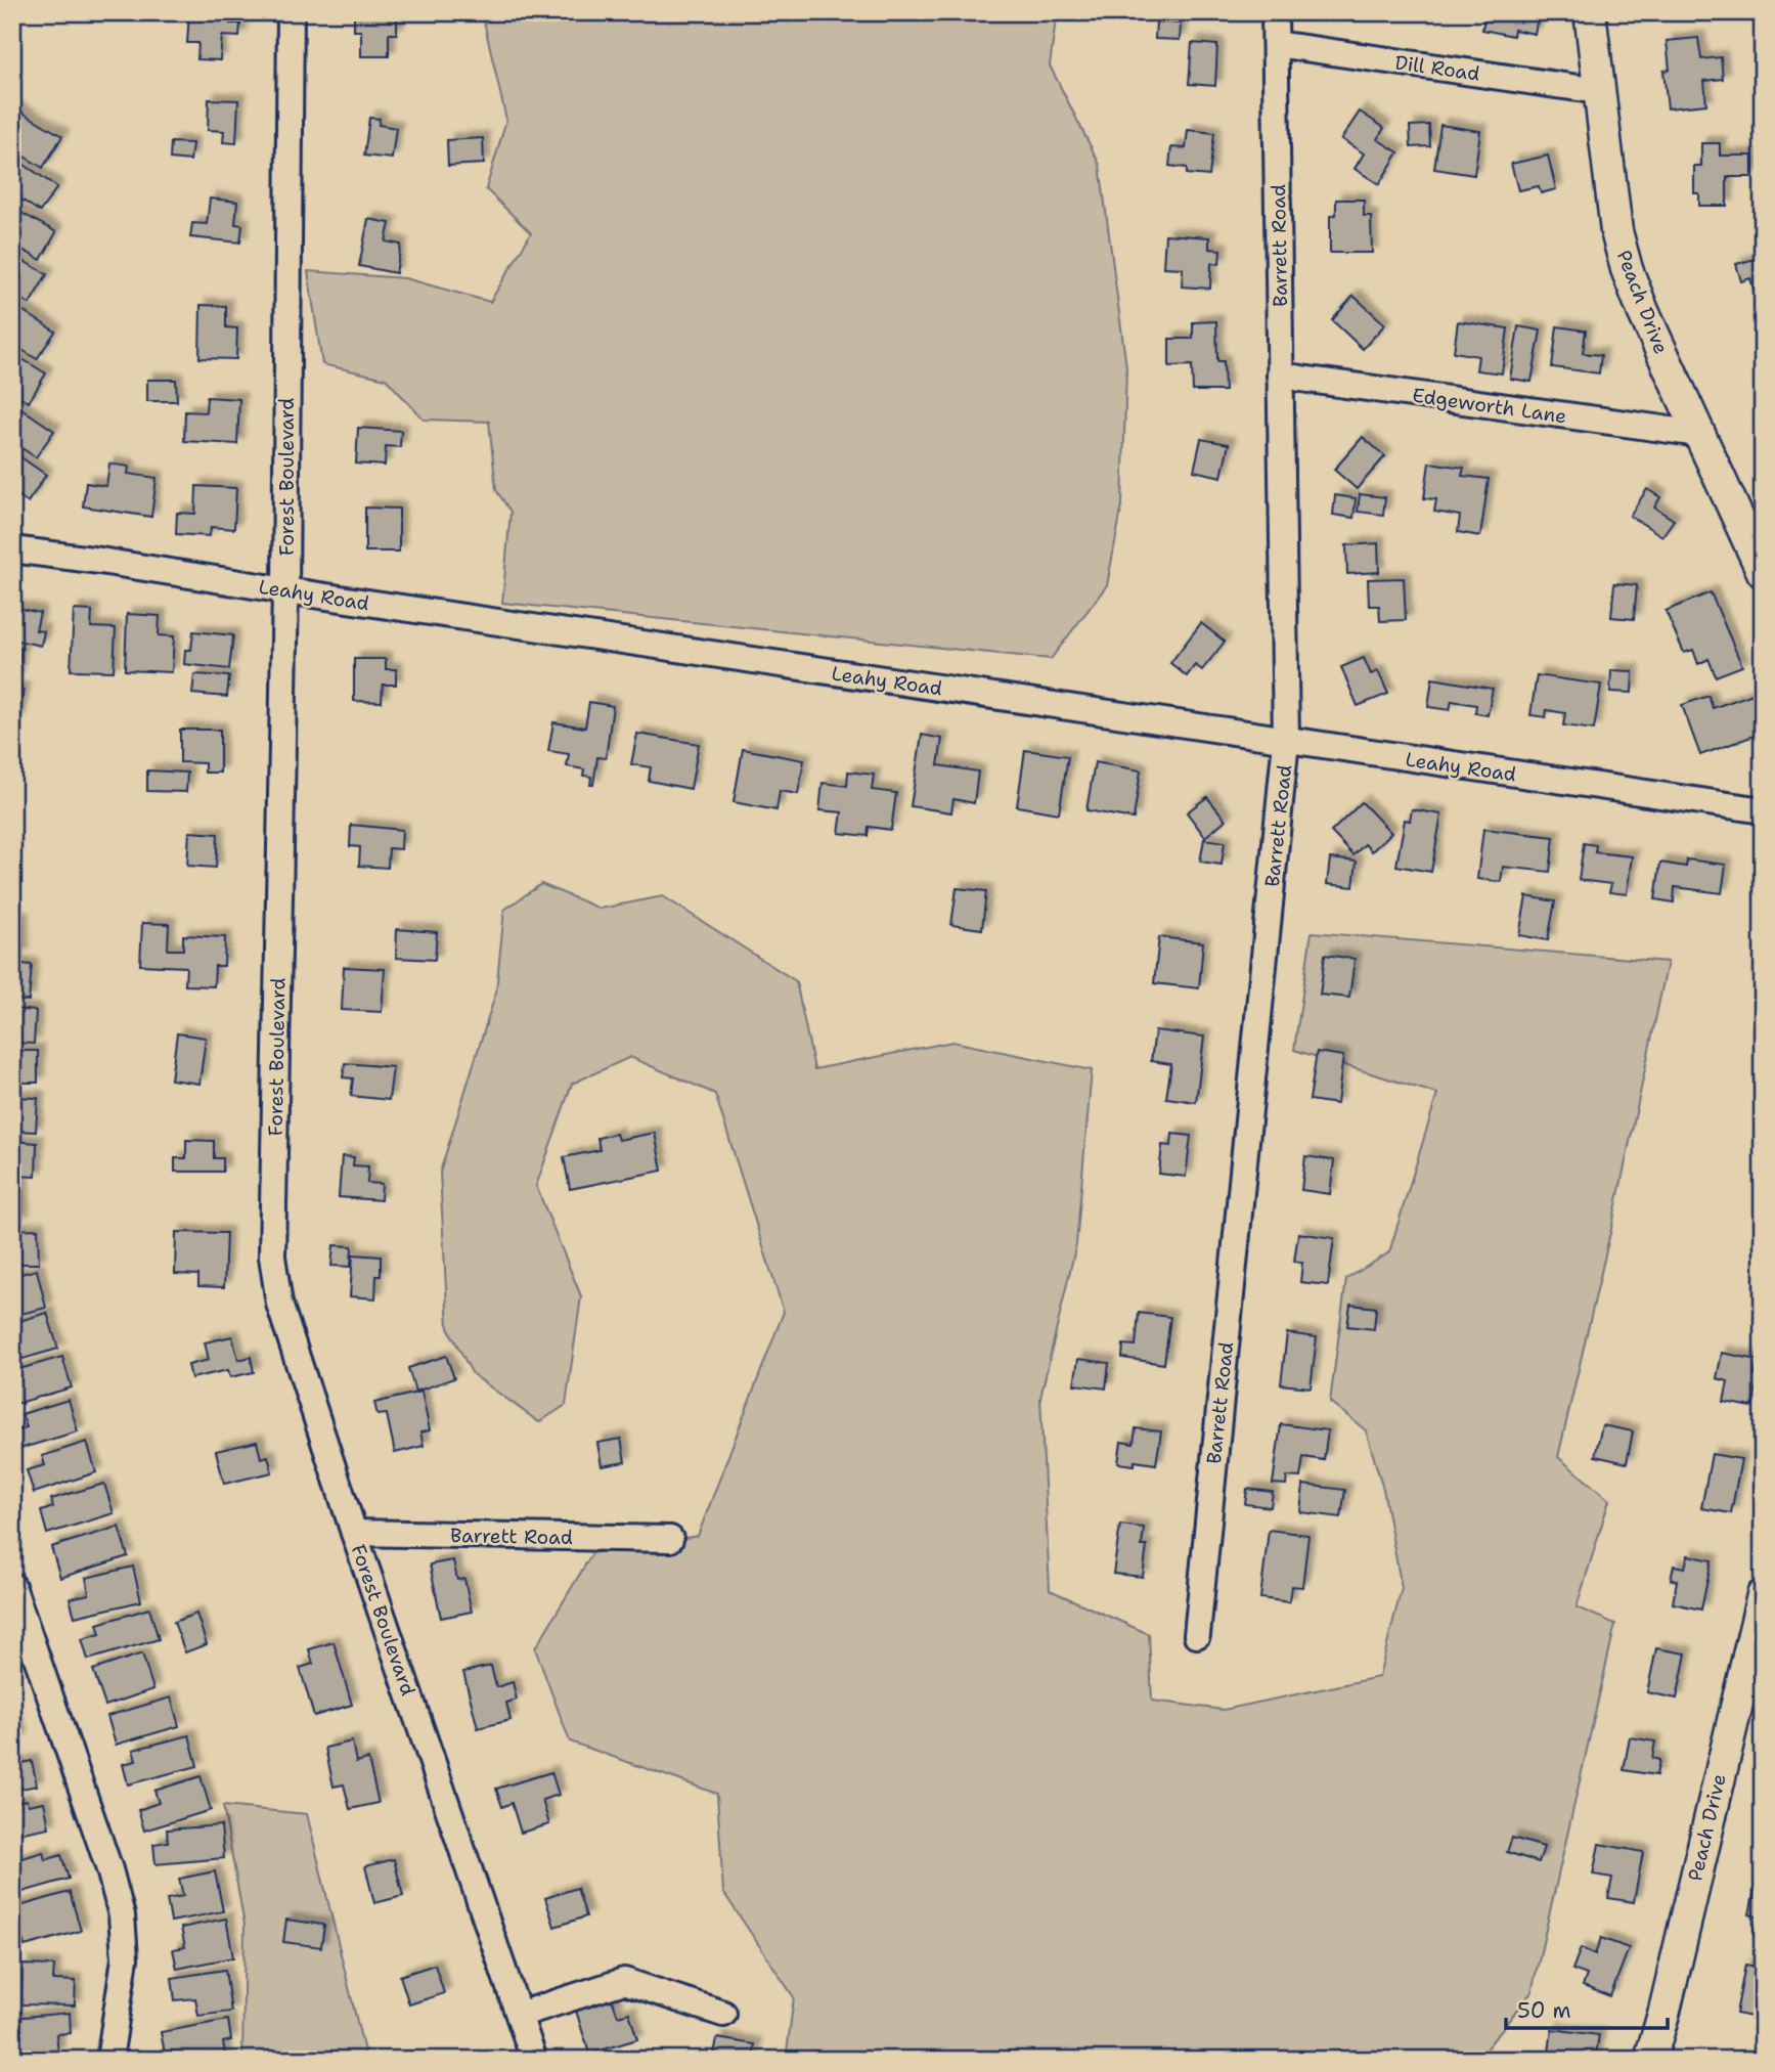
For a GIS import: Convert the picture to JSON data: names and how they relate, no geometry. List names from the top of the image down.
{
  "streets": {
    "main road": ["Peach Drive"],
    "street": [
      "Dill Road",
      "Barrett Road",
      "Edgeworth Lane",
      "Forest Boulevard",
      "Leahy Road"
    ]
  },
  "crossings": [
    ["Dill Road", "Barrett Road"],
    ["Dill Road", "Peach Drive"],
    ["Barrett Road", "Edgeworth Lane"],
    ["Barrett Road", "Forest Boulevard"],
    ["Barrett Road", "Leahy Road"],
    ["Peach Drive", "Edgeworth Lane"],
    ["Forest Boulevard", "Leahy Road"]
  ],
  "scale_bar": "50 m"
}
